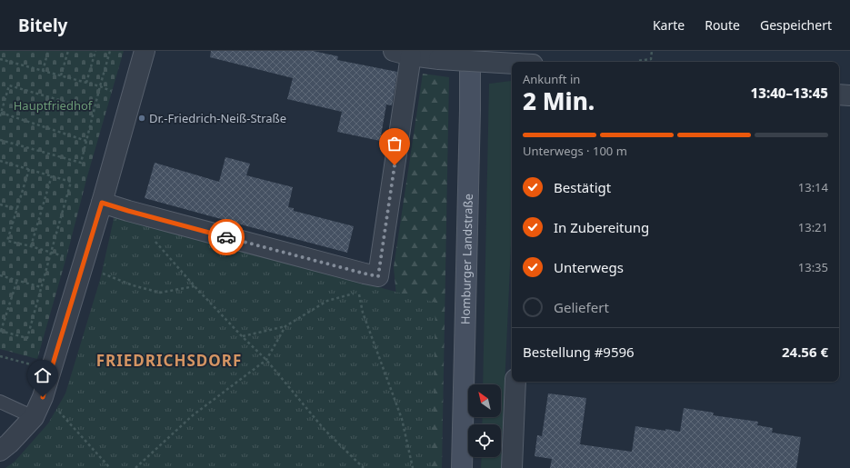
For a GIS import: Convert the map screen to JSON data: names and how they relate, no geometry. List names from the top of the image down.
{
  "streets": {
    "street": ["Homburger Landstraße"]
  },
  "districts": ["FRIEDRICHSDORF"],
  "parks": ["Hauptfriedhof"],
  "places": ["Dr.-Friedrich-Neiß-Straße"],
  "north": "top left",
  "page": {
    "header": "Bitely",
    "nav": ["Karte", "Route", "Gespeichert"],
    "heading": ["2 Min.", "Ankunft in", "13:40–13:45"],
    "panel": ["Bestellung #9596", "24.56 €"],
    "bar": "Unterwegs · 100 m",
    "list": [
      ["Bestätigt", "13:14"],
      ["In Zubereitung", "13:21"],
      ["Unterwegs", "13:35"],
      "Geliefert"
    ]
  }
}
